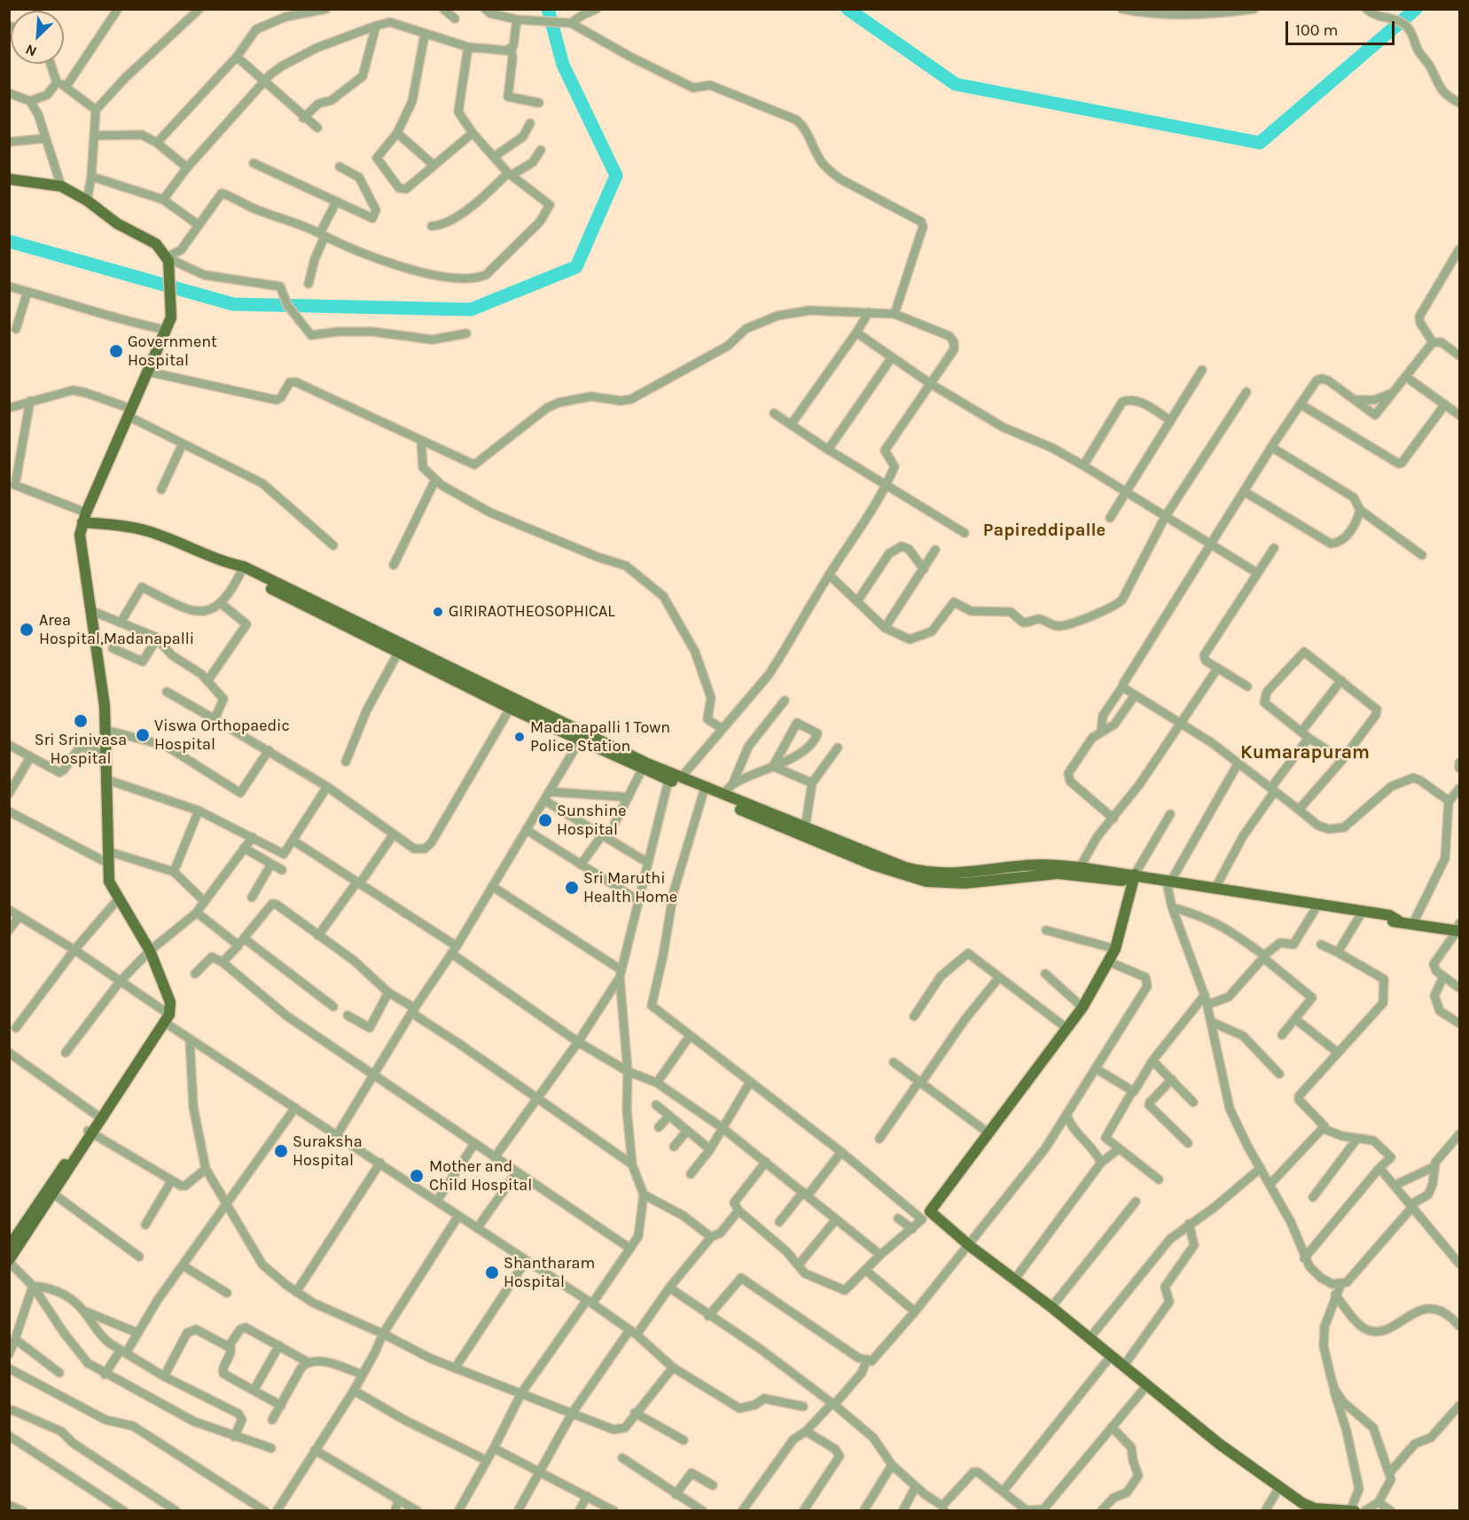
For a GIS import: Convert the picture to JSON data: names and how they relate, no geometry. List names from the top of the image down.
{
  "districts": ["Papireddipalle", "Kumarapuram"],
  "places": [
    "Government Hospital",
    "GIRIRAOTHEOSOPHICAL",
    "Area Hospital,Madanapalli",
    "Sri Srinivasa Hospital",
    "Viswa Orthopaedic Hospital",
    "Madanapalli 1 Town Police Station",
    "Sunshine Hospital",
    "Sri Maruthi Health Home",
    "Suraksha Hospital",
    "Mother and Child Hospital",
    "Shantharam Hospital"
  ],
  "scale_bar": "100 m",
  "north": "bottom left"
}
